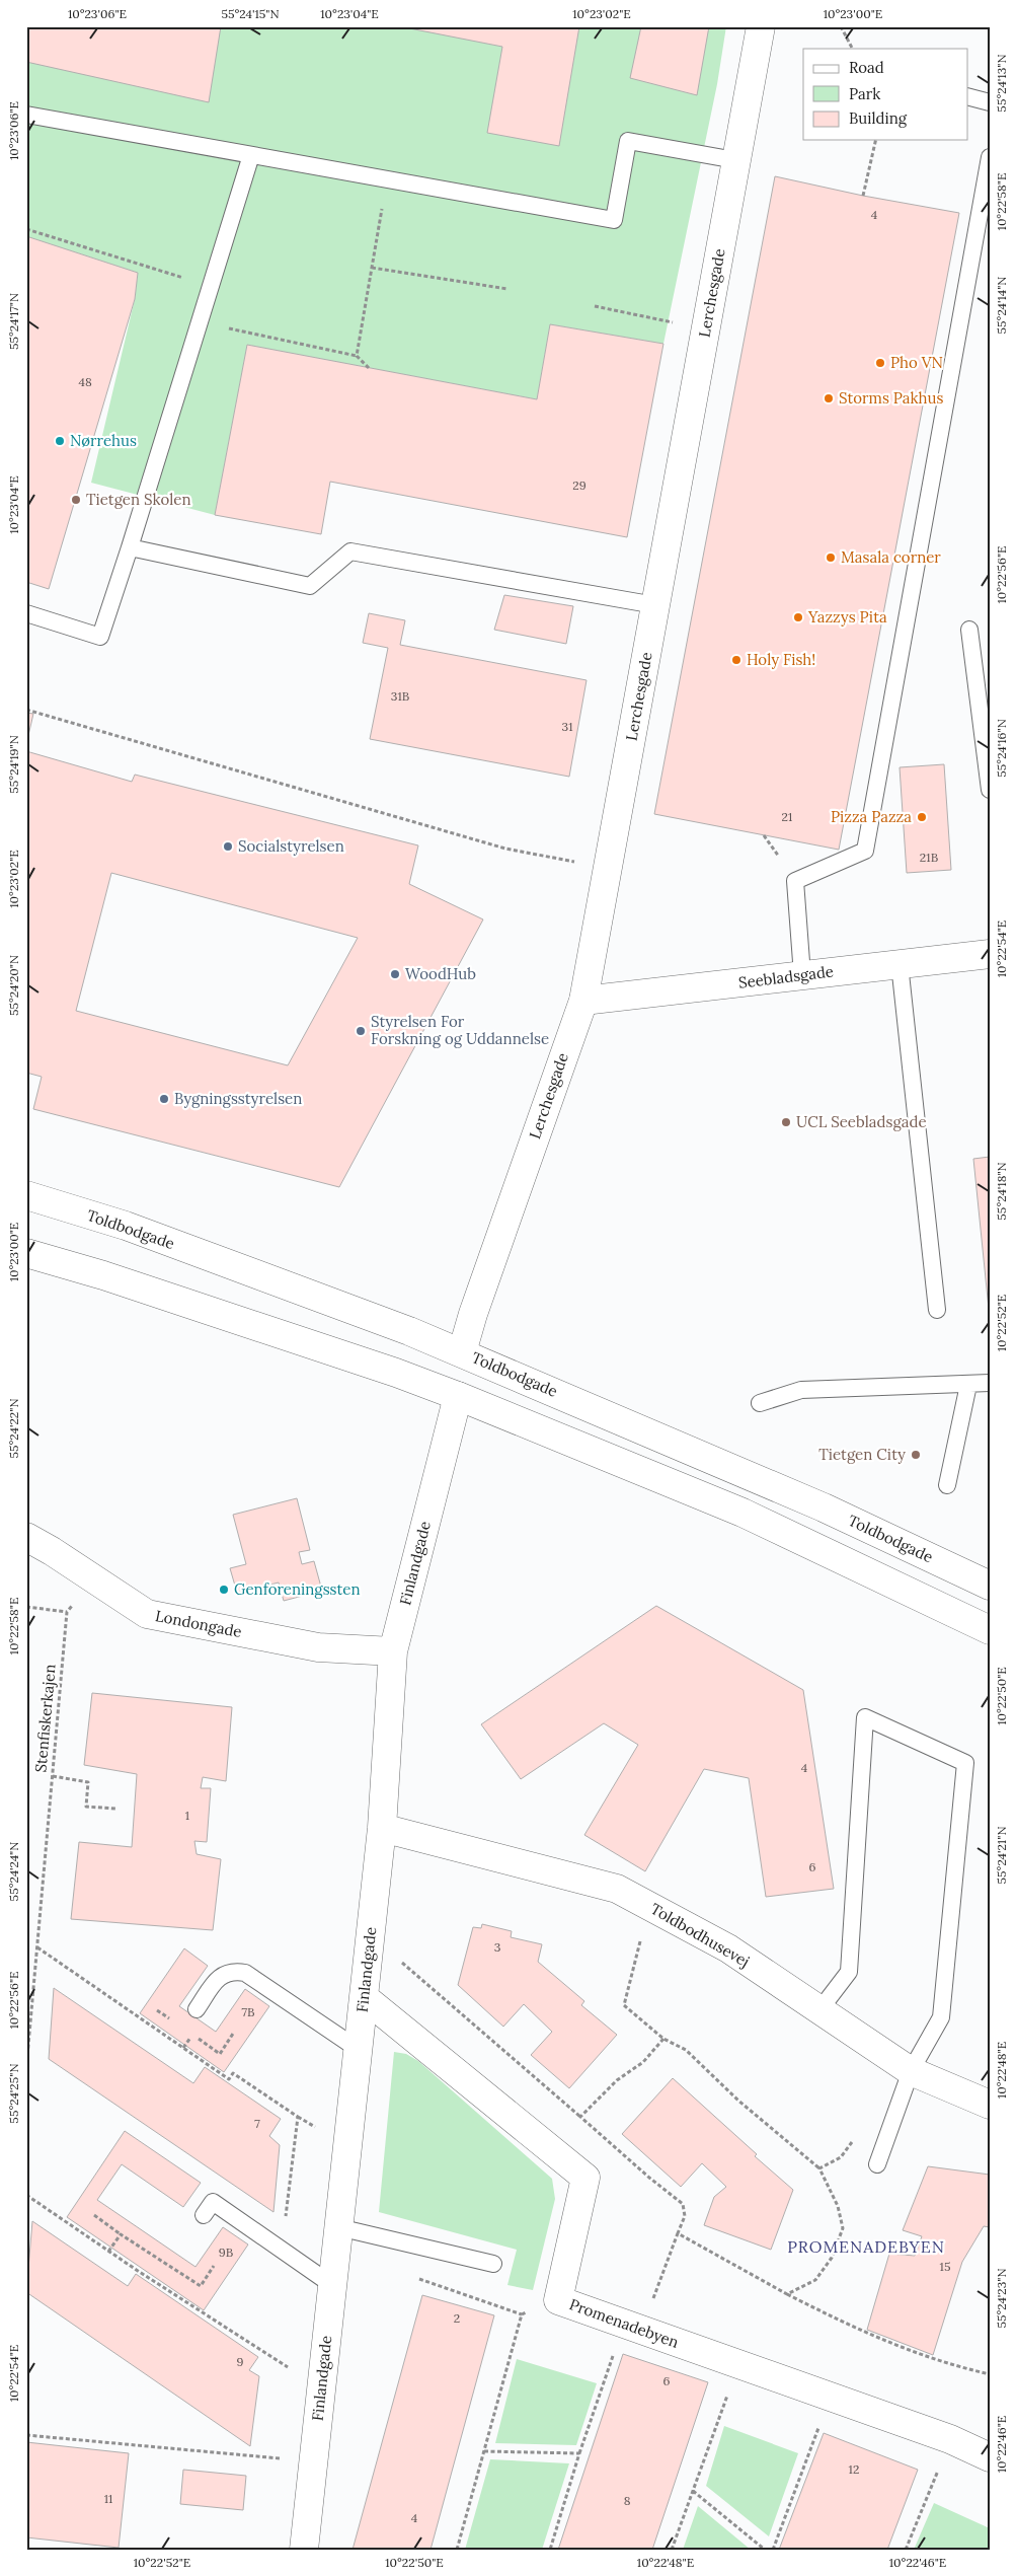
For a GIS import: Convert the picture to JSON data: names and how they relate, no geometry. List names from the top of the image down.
{
  "streets": {
    "street": [
      "Lerchesgade",
      "Seebladsgade",
      "Toldbodgade",
      "Finlandgade",
      "Londongade",
      "Toldbodhusevej",
      "Promenadebyen"
    ],
    "path": ["Stenfiskerkajen"]
  },
  "crossings": [
    ["Lerchesgade", "Seebladsgade"],
    ["Lerchesgade", "Toldbodgade"],
    ["Lerchesgade", "Finlandgade"],
    ["Finlandgade", "Londongade"],
    ["Finlandgade", "Toldbodhusevej"],
    ["Finlandgade", "Promenadebyen"]
  ],
  "districts": ["PROMENADEBYEN"],
  "places": [
    "Pho VN",
    "Storms Pakhus",
    "Nørrehus",
    "Tietgen Skolen",
    "Masala corner",
    "Yazzys Pita",
    "Holy Fish!",
    "Pizza Pazza",
    "Socialstyrelsen",
    "WoodHub",
    "Styrelsen For Forskning og Uddannelse",
    "Bygningsstyrelsen",
    "UCL Seebladsgade",
    "Tietgen City",
    "Genforeningssten"
  ],
  "house_numbers": [
    "4",
    "48",
    "29",
    "31B",
    "31",
    "21",
    "21B",
    "4",
    "1",
    "6",
    "3",
    "7B",
    "7",
    "9B",
    "15",
    "2",
    "9",
    "6",
    "12",
    "11",
    "8",
    "4"
  ],
  "legend": ["Road", "Park", "Building"],
  "coordinates": [
    "10°23'06\"E",
    "55°24'15\"N",
    "10°23'04\"E",
    "10°23'02\"E",
    "10°23'00\"E",
    "55°24'13\"N",
    "10°22'58\"E",
    "55°24'14\"N",
    "55°24'17\"N",
    "10°22'56\"E",
    "55°24'16\"N",
    "55°24'19\"N",
    "10°22'54\"E",
    "55°24'20\"N",
    "55°24'18\"N",
    "10°22'52\"E",
    "55°24'22\"N",
    "10°22'50\"E",
    "55°24'21\"N",
    "55°24'24\"N",
    "10°22'48\"E",
    "55°24'25\"N",
    "55°24'23\"N",
    "10°22'46\"E"
  ]
}
